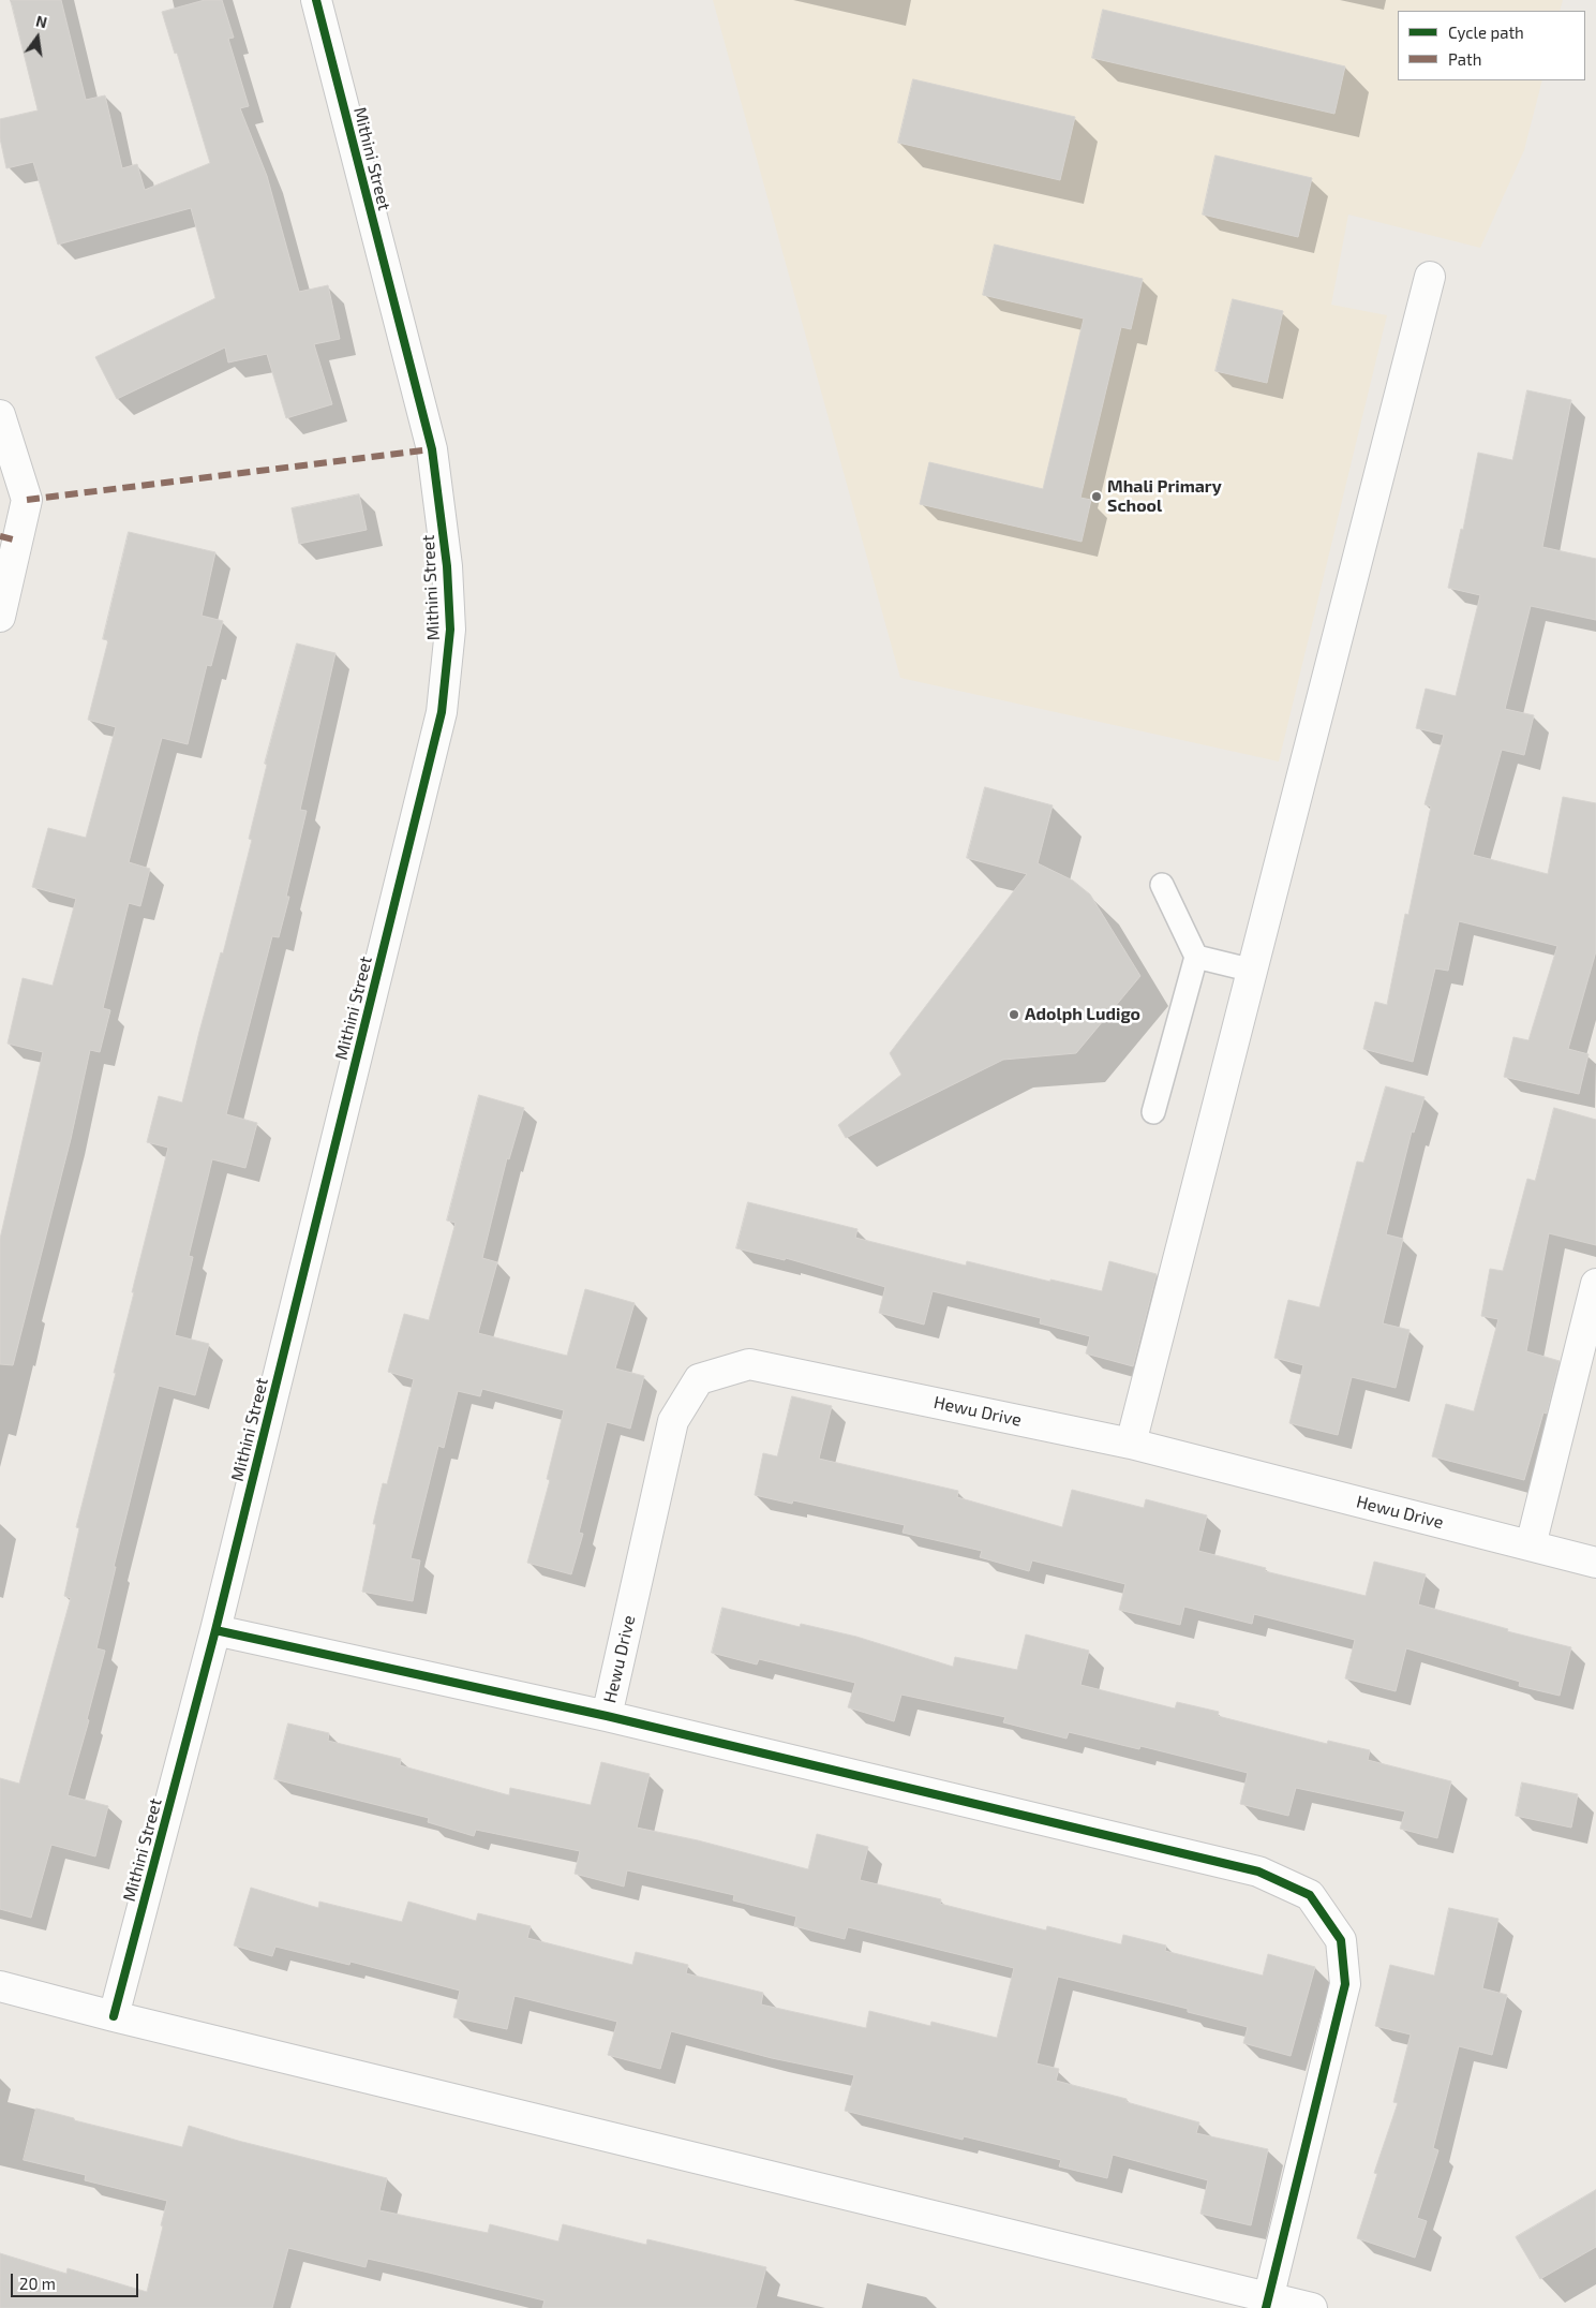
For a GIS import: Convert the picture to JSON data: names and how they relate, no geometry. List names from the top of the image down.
{
  "streets": {
    "street": ["Mithini Street", "Hewu Drive"]
  },
  "places": ["Mhali Primary School", "Adolph Ludigo"],
  "legend": ["Cycle path", "Path"],
  "scale_bar": "20 m",
  "north": "top"
}
